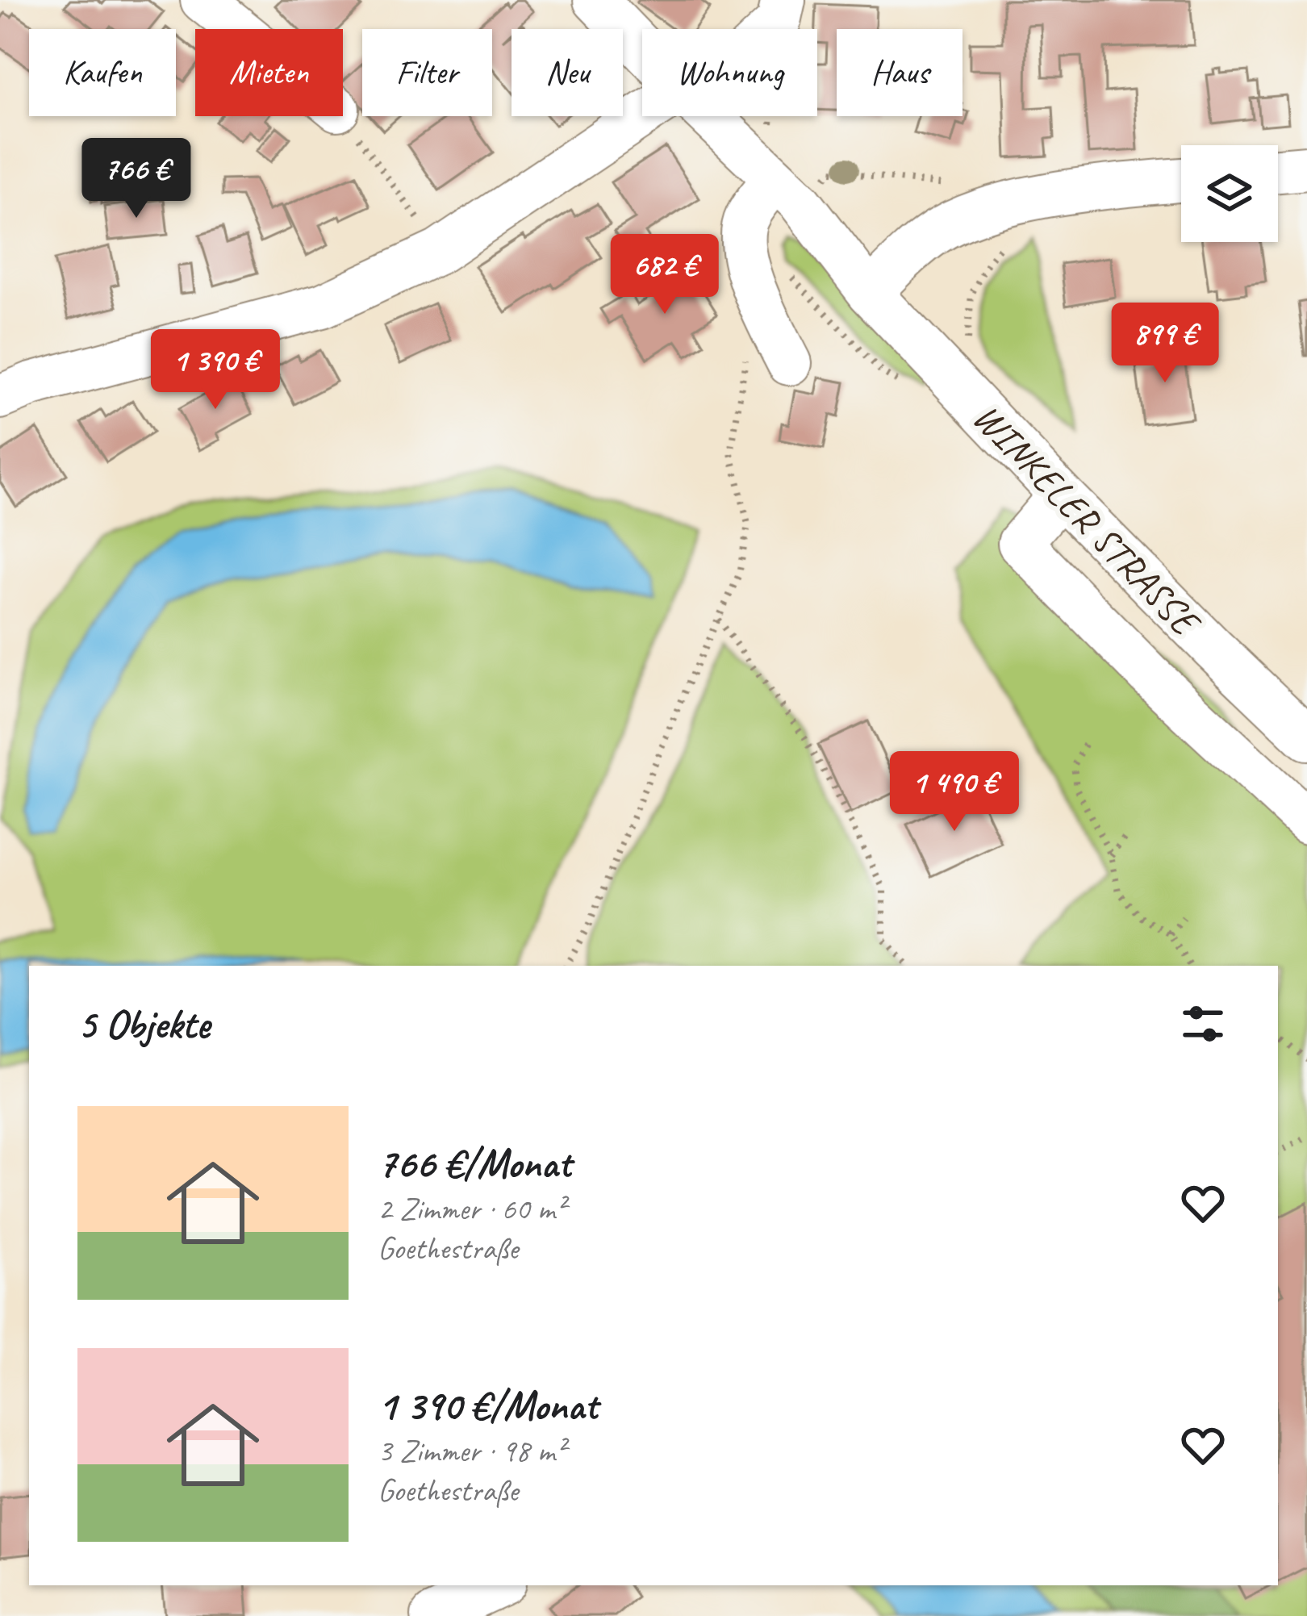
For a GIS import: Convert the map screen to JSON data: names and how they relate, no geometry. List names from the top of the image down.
{
  "streets": {
    "street": ["WINKELER STRASSE"]
  },
  "page": {
    "chip": [
      "Kaufen",
      "Mieten",
      "Filter",
      "Neu",
      "Wohnung",
      "Haus"
    ],
    "price": [
      "766 €",
      "682 €",
      "899 €",
      "1 390 €",
      "1 490 €"
    ],
    "heading": "5 Objekte",
    "list": [
      {
        "name": "766 €/Monat",
        "note": "2 Zimmer · 60 m² · Goethestraße"
      },
      {
        "name": "1 390 €/Monat",
        "note": "3 Zimmer · 98 m² · Goethestraße"
      }
    ]
  }
}
